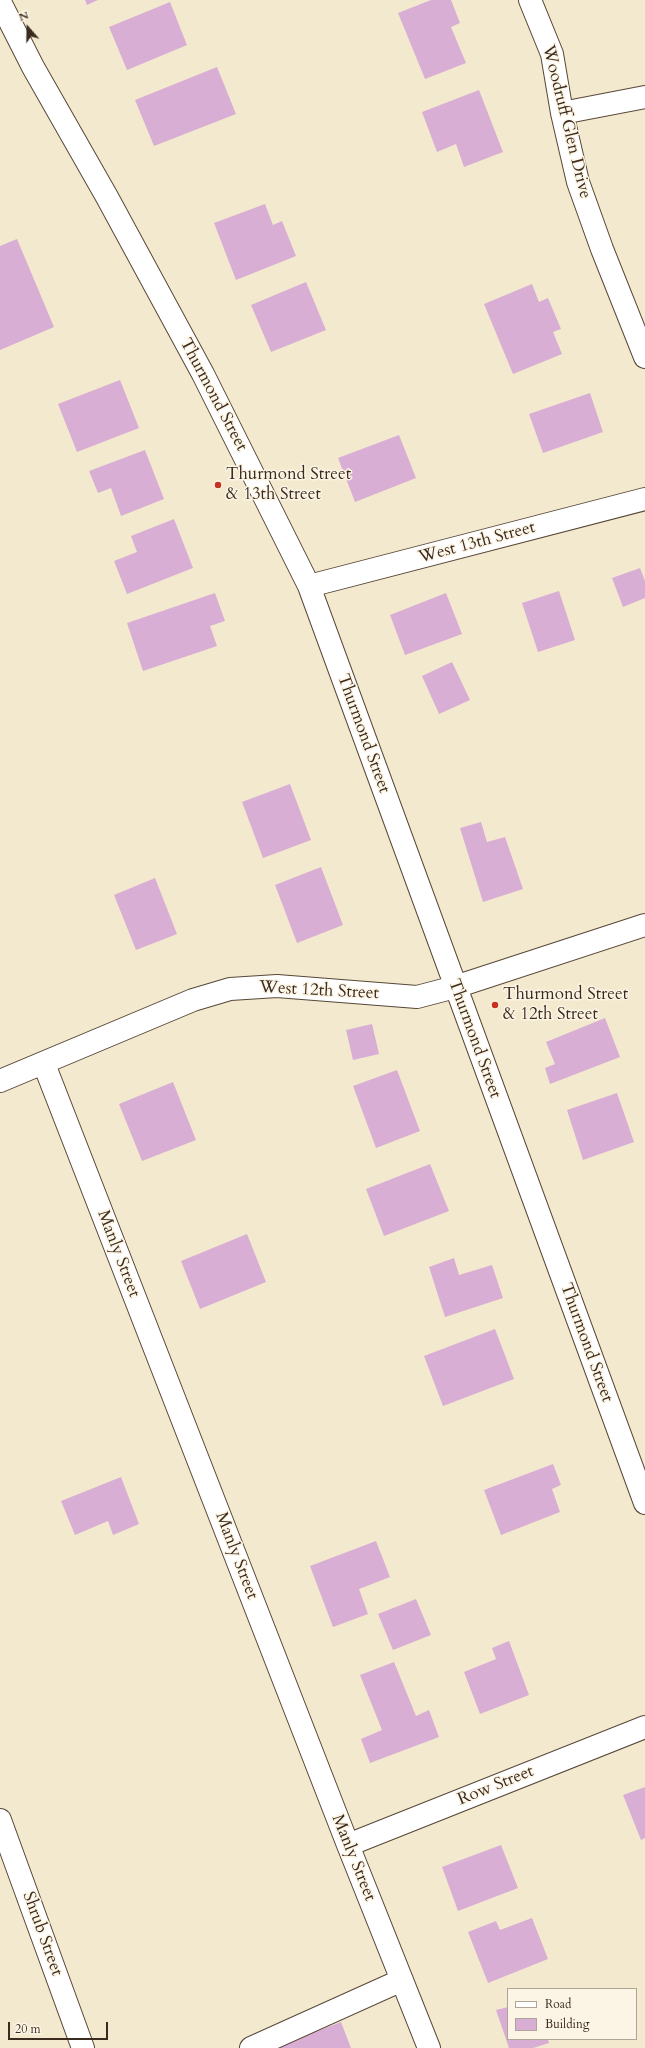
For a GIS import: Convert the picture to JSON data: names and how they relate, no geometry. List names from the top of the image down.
{
  "streets": {
    "street": [
      "Woodruff Glen Drive",
      "Thurmond Street",
      "West 13th Street",
      "West 12th Street",
      "Manly Street",
      "Row Street",
      "Shrub Street"
    ]
  },
  "crossings": [
    ["Thurmond Street", "West 13th Street"],
    ["Thurmond Street", "West 12th Street"],
    ["West 12th Street", "Manly Street"],
    ["Manly Street", "Row Street"]
  ],
  "places": ["Thurmond Street & 13th Street", "Thurmond Street & 12th Street"],
  "legend": ["Road", "Building"],
  "scale_bar": "20 m",
  "north": "top"
}
